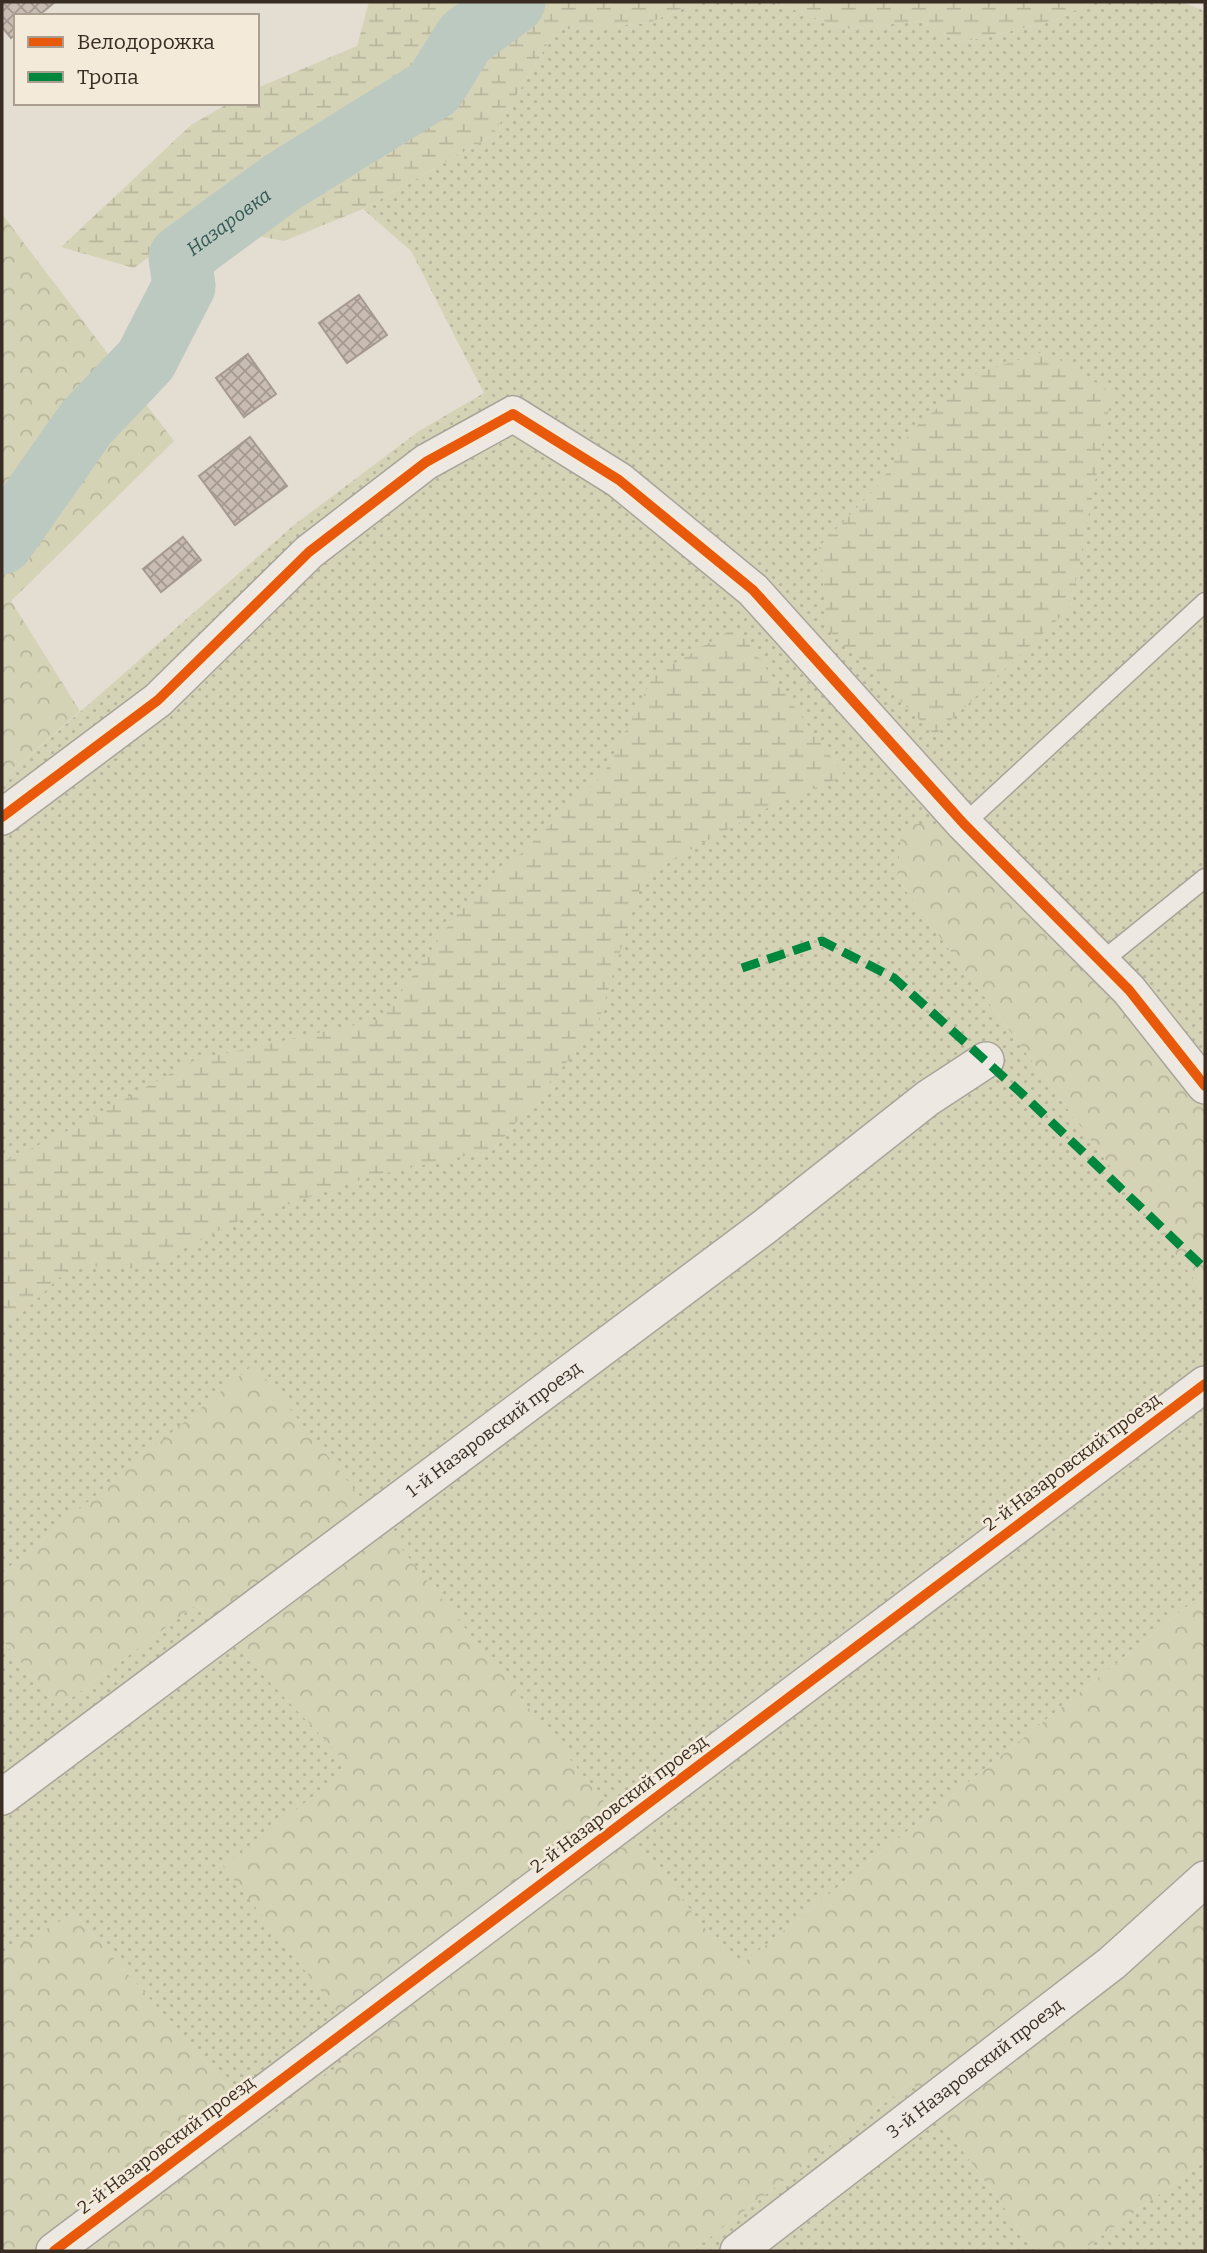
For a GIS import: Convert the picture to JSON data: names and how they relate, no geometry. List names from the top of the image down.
{
  "streets": {
    "street": ["1-й Назаровский проезд", "2-й Назаровский проезд", "3-й Назаровский проезд"]
  },
  "water": ["Назаровка"],
  "legend": ["Велодорожка", "Тропа"]
}
